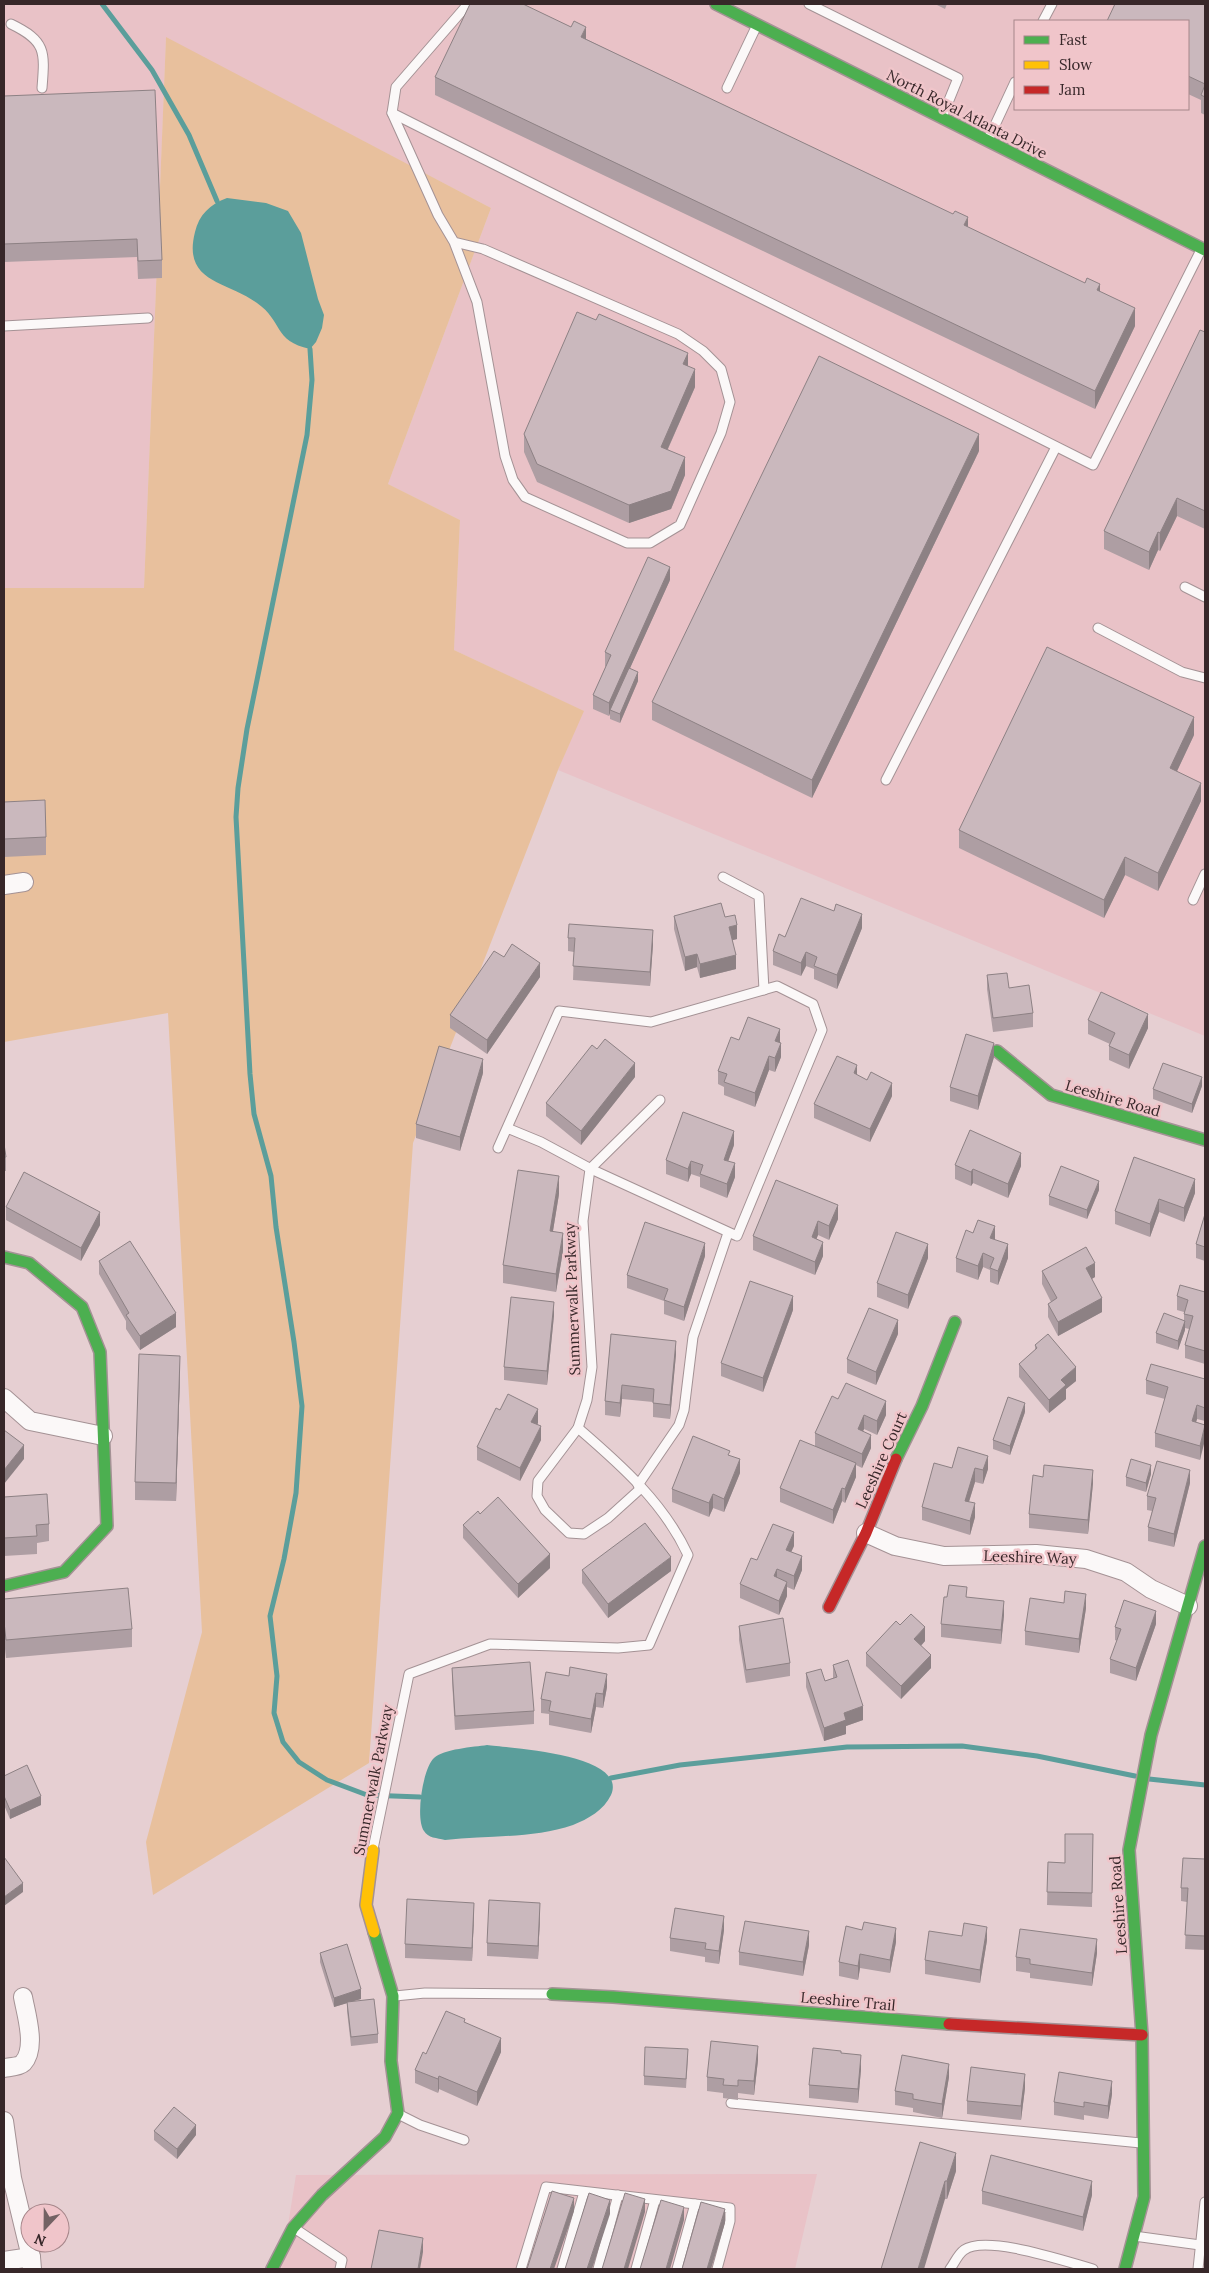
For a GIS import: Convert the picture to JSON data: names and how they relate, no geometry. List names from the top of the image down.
{
  "streets": {
    "street": [
      "North Royal Atlanta Drive",
      "Leeshire Road",
      "Summerwalk Parkway",
      "Leeshire Court",
      "Leeshire Way",
      "Leeshire Trail"
    ]
  },
  "crossings": [
    ["Leeshire Road", "Leeshire Way"],
    ["Leeshire Road", "Leeshire Trail"],
    ["Leeshire Court", "Leeshire Way"]
  ],
  "legend": ["Fast", "Slow", "Jam"],
  "north": "bottom"
}
